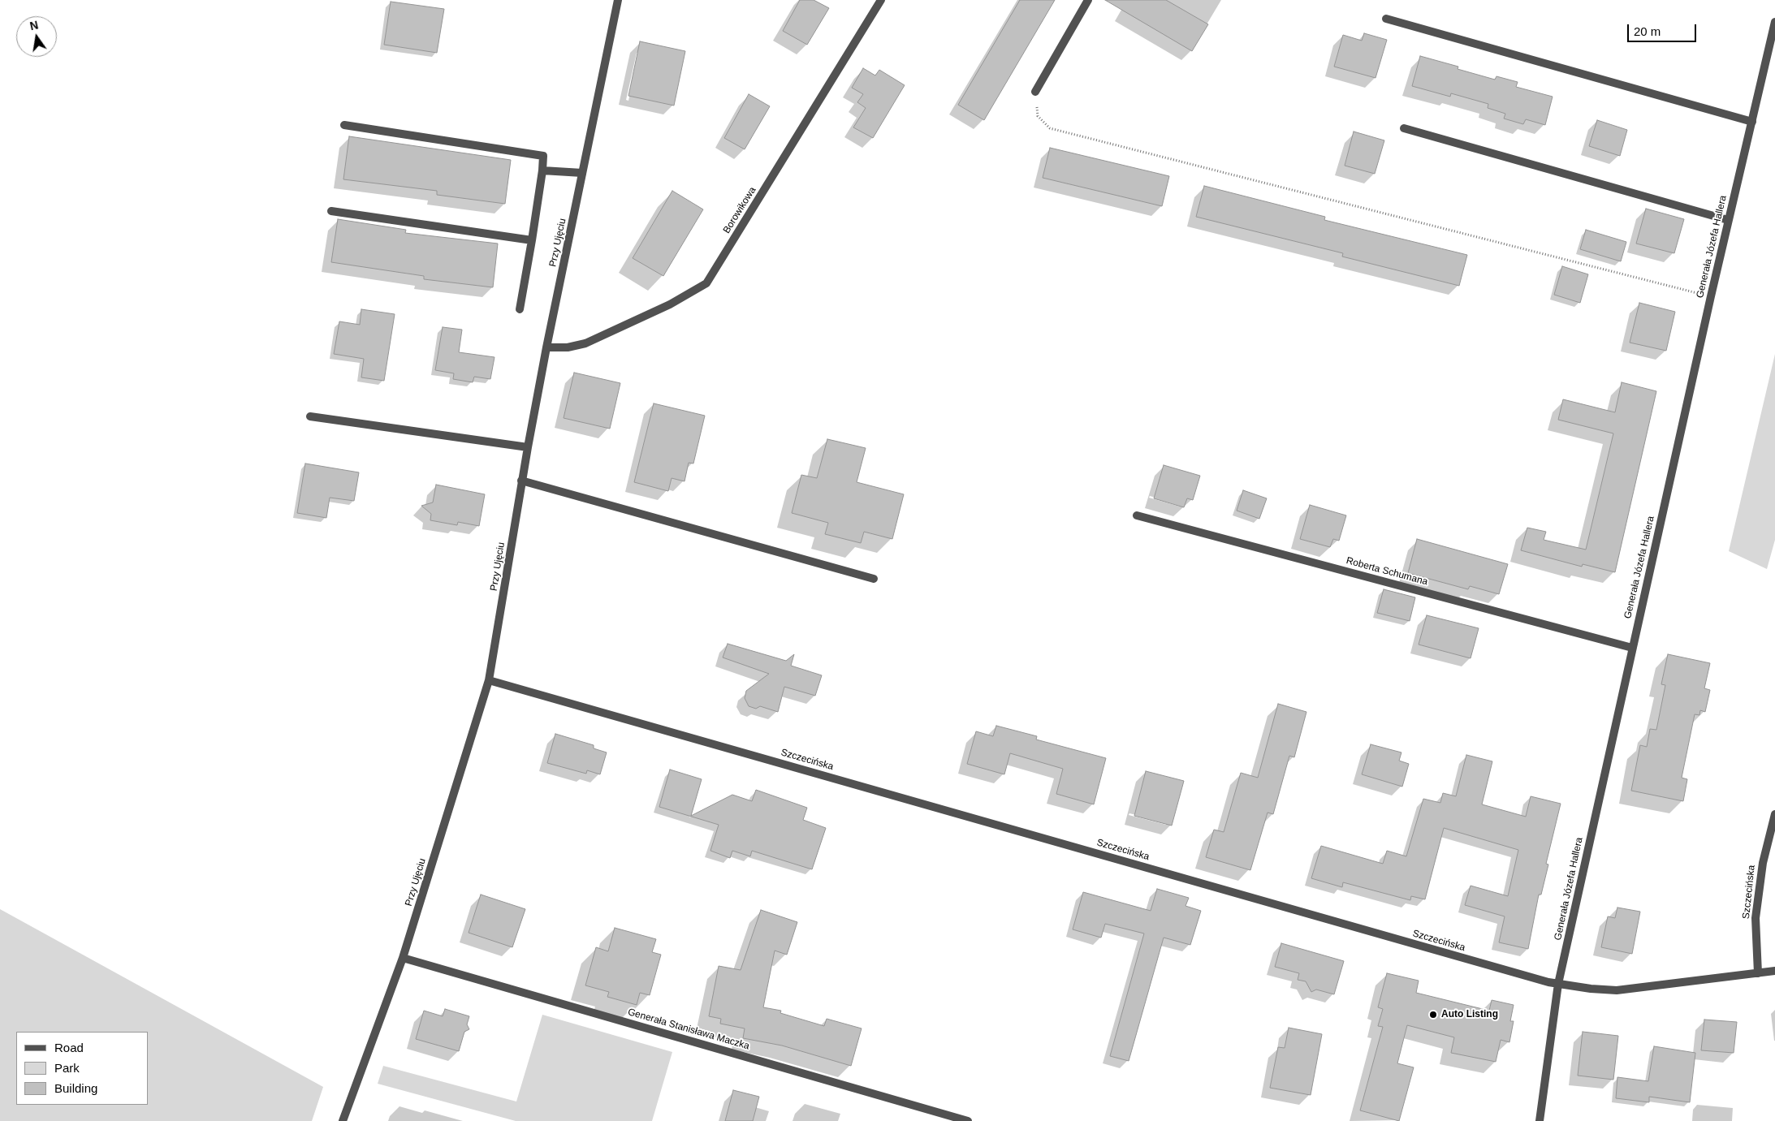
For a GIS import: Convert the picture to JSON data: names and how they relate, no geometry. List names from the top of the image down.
{
  "streets": {
    "street": [
      "Borowikowa",
      "Przy Ujęciu",
      "Generała Józefa Hallera",
      "Roberta Schumana",
      "Szczecińska",
      "Generała Stanisława Maczka"
    ]
  },
  "crossings": [
    ["Borowikowa", "Przy Ujęciu"],
    ["Przy Ujęciu", "Szczecińska"],
    ["Przy Ujęciu", "Generała Stanisława Maczka"],
    ["Generała Józefa Hallera", "Roberta Schumana"],
    ["Generała Józefa Hallera", "Szczecińska"]
  ],
  "places": ["Auto Listing"],
  "legend": ["Road", "Park", "Building"],
  "scale_bar": "20 m",
  "north": "top"
}
